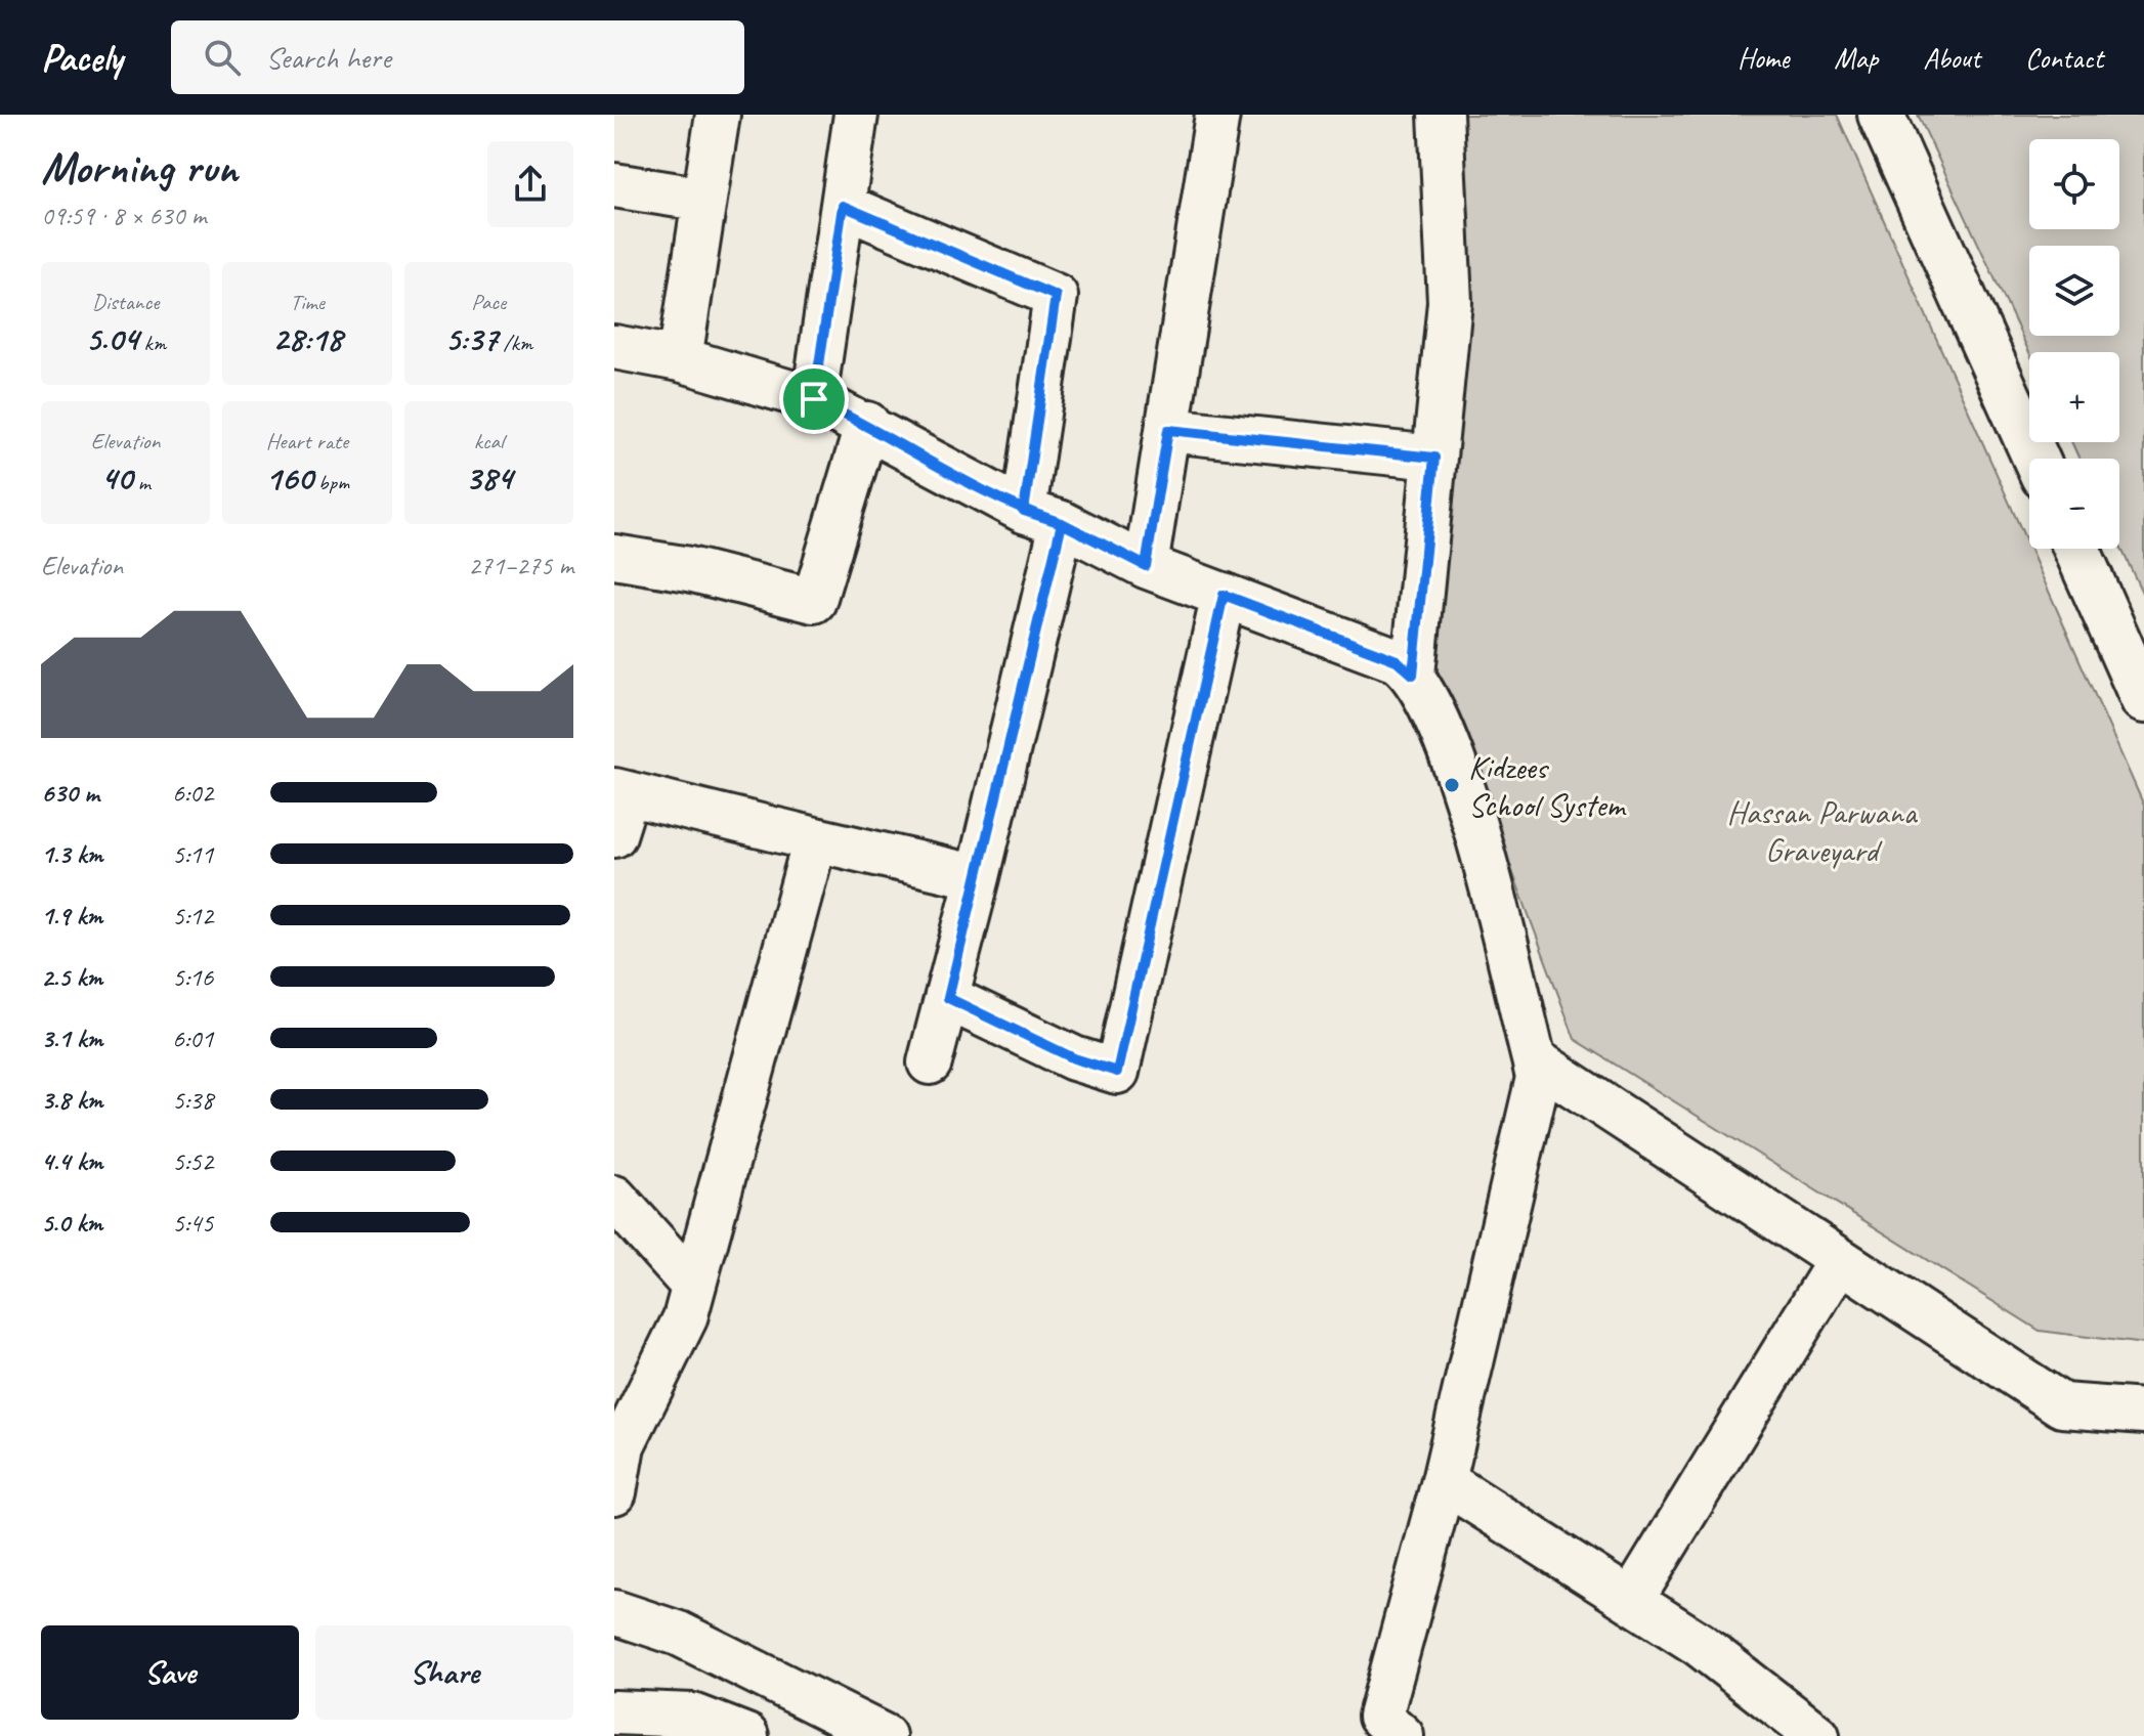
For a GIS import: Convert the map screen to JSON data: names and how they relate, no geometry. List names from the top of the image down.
{
  "parks": ["Hassan Parwana Graveyard"],
  "places": ["Kidzees School System"],
  "page": {
    "header": "Pacely",
    "search": "Search here",
    "nav": [
      "Home",
      "Map",
      "About",
      "Contact"
    ],
    "heading": ["Morning run", "09:59 · 8 × 630 m"],
    "map_buttons": ["+", "−"],
    "stats": [
      ["Distance", "5.04 km"],
      ["Time", "28:18"],
      ["Pace", "5:37 /km"],
      ["Elevation", "40 m"],
      ["Heart rate", "160 bpm"],
      ["kcal", "384"]
    ],
    "chart": ["Elevation", "271–275 m"],
    "list": [
      {
        "name": "630 m",
        "note": "6:02"
      },
      {
        "name": "1.3 km",
        "note": "5:11"
      },
      {
        "name": "1.9 km",
        "note": "5:12"
      },
      {
        "name": "2.5 km",
        "note": "5:16"
      },
      {
        "name": "3.1 km",
        "note": "6:01"
      },
      {
        "name": "3.8 km",
        "note": "5:38"
      },
      {
        "name": "4.4 km",
        "note": "5:52"
      },
      {
        "name": "5.0 km",
        "note": "5:45"
      }
    ],
    "buttons": ["Save", "Share"]
  }
}
